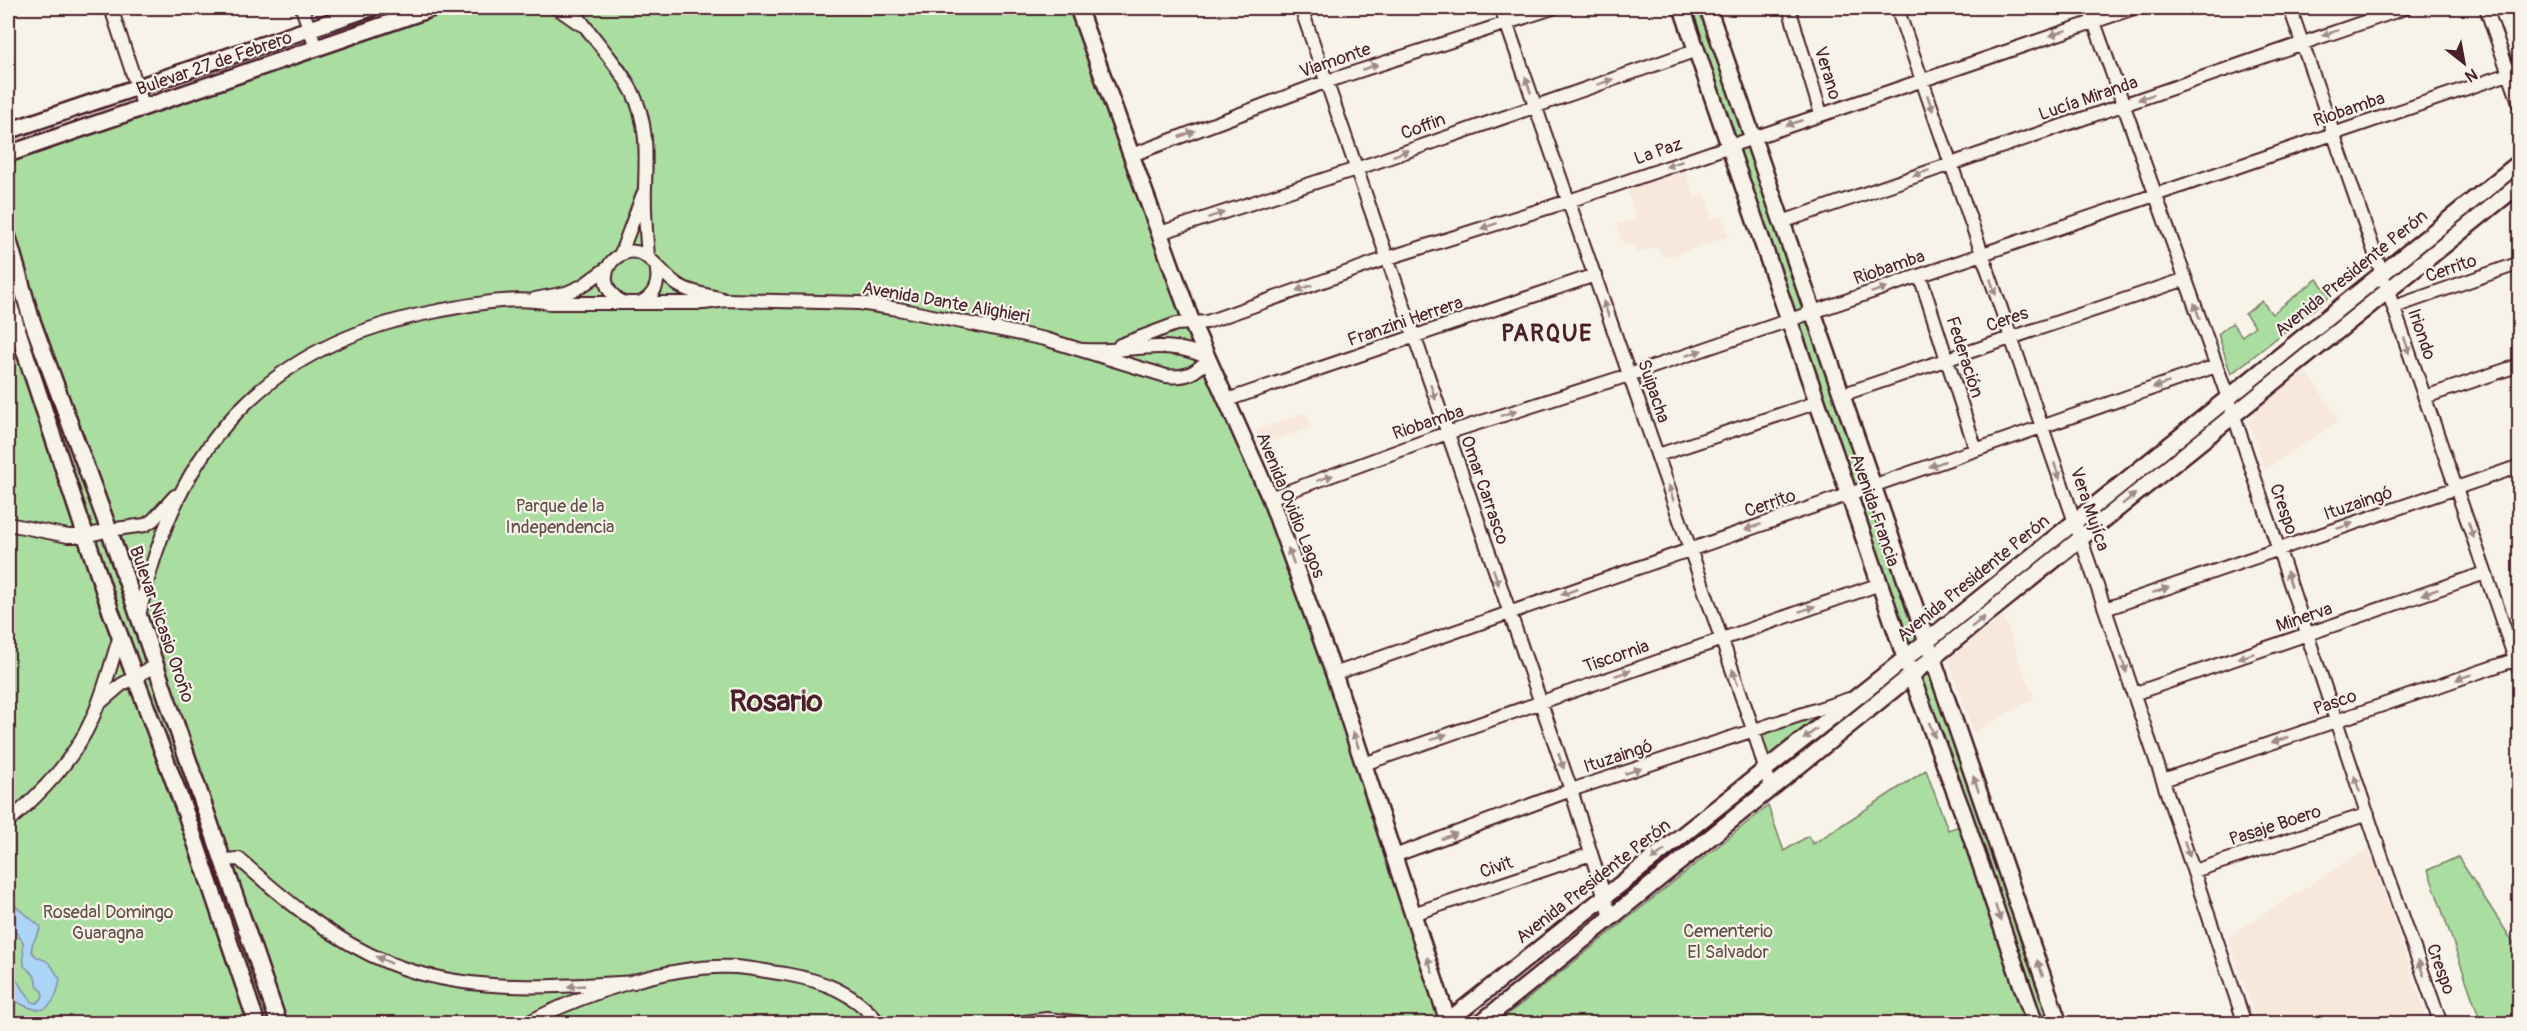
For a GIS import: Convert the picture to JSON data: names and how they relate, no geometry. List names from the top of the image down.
{
  "streets": {
    "main road": [
      "Bulevar 27 de Febrero",
      "Avenida Presidente Perón",
      "Avenida Ovidio Lagos",
      "Avenida Francia",
      "Bulevar Nicasio Oroño"
    ],
    "street": [
      "Viamonte",
      "Verano",
      "Lucía Miranda",
      "Riobamba",
      "Coffin",
      "La Paz",
      "Cerrito",
      "Avenida Dante Alighieri",
      "Ceres",
      "Franzini Herrera",
      "Iriondo",
      "Federación",
      "Suipacha",
      "Omar Carrasco",
      "Ituzaingó",
      "Vera Mujíca",
      "Crespo",
      "Minerva",
      "Tiscornia",
      "Pasco",
      "Pasaje Boero",
      "Civit"
    ]
  },
  "crossings": [
    ["Viamonte", "Suipacha"],
    ["Viamonte", "Omar Carrasco"],
    ["Viamonte", "Avenida Ovidio Lagos"],
    ["Verano", "La Paz"],
    ["Lucía Miranda", "Iriondo"],
    ["Lucía Miranda", "Vera Mujíca"],
    ["Lucía Miranda", "Crespo"],
    ["Lucía Miranda", "Avenida Francia"],
    ["Riobamba", "Iriondo"],
    ["Riobamba", "Federación"],
    ["Riobamba", "Suipacha"],
    ["Riobamba", "Omar Carrasco"],
    ["Riobamba", "Avenida Ovidio Lagos"],
    ["Riobamba", "Vera Mujíca"],
    ["Riobamba", "Crespo"],
    ["Riobamba", "Avenida Francia"],
    ["Coffin", "Suipacha"],
    ["Coffin", "Omar Carrasco"],
    ["Coffin", "Avenida Ovidio Lagos"],
    ["Coffin", "Avenida Francia"],
    ["La Paz", "Avenida Dante Alighieri"],
    ["La Paz", "Suipacha"],
    ["La Paz", "Omar Carrasco"],
    ["La Paz", "Avenida Ovidio Lagos"],
    ["La Paz", "Vera Mujíca"],
    ["La Paz", "Crespo"],
    ["La Paz", "Avenida Francia"],
    ["Cerrito", "Iriondo"],
    ["Cerrito", "Federación"],
    ["Cerrito", "Suipacha"],
    ["Cerrito", "Omar Carrasco"],
    ["Cerrito", "Avenida Ovidio Lagos"],
    ["Cerrito", "Vera Mujíca"],
    ["Cerrito", "Crespo"],
    ["Cerrito", "Avenida Francia"],
    ["Avenida Presidente Perón", "Iriondo"],
    ["Avenida Presidente Perón", "Suipacha"],
    ["Avenida Presidente Perón", "Omar Carrasco"],
    ["Avenida Presidente Perón", "Ituzaingó"],
    ["Avenida Presidente Perón", "Avenida Ovidio Lagos"],
    ["Avenida Presidente Perón", "Vera Mujíca"],
    ["Avenida Presidente Perón", "Crespo"],
    ["Avenida Presidente Perón", "Avenida Francia"],
    ["Avenida Dante Alighieri", "Avenida Ovidio Lagos"],
    ["Ceres", "Federación"],
    ["Ceres", "Vera Mujíca"],
    ["Ceres", "Crespo"],
    ["Ceres", "Avenida Francia"],
    ["Franzini Herrera", "Suipacha"],
    ["Franzini Herrera", "Omar Carrasco"],
    ["Franzini Herrera", "Avenida Ovidio Lagos"],
    ["Iriondo", "Ituzaingó"],
    ["Iriondo", "Minerva"],
    ["Iriondo", "Pasco"],
    ["Suipacha", "Ituzaingó"],
    ["Suipacha", "Tiscornia"],
    ["Omar Carrasco", "Ituzaingó"],
    ["Omar Carrasco", "Tiscornia"],
    ["Omar Carrasco", "Civit"],
    ["Ituzaingó", "Avenida Ovidio Lagos"],
    ["Ituzaingó", "Vera Mujíca"],
    ["Ituzaingó", "Crespo"],
    ["Avenida Ovidio Lagos", "Tiscornia"],
    ["Avenida Ovidio Lagos", "Civit"],
    ["Vera Mujíca", "Minerva"],
    ["Vera Mujíca", "Pasco"],
    ["Vera Mujíca", "Pasaje Boero"],
    ["Crespo", "Minerva"],
    ["Crespo", "Pasco"],
    ["Crespo", "Pasaje Boero"],
    ["Avenida Francia", "Tiscornia"]
  ],
  "one_way": [
    "Viamonte",
    "Lucía Miranda",
    "Riobamba",
    "Coffin",
    "La Paz",
    "Cerrito",
    "Suipacha",
    "Omar Carrasco",
    "Ituzaingó",
    "Avenida Ovidio Lagos",
    "Vera Mujíca",
    "Crespo",
    "Minerva",
    "Tiscornia",
    "Pasco"
  ],
  "districts": ["PARQUE", "Rosario"],
  "parks": ["Parque de la Independencia", "Rosedal Domingo Guaragna", "Cementerio El Salvador"],
  "north": "bottom right"
}
